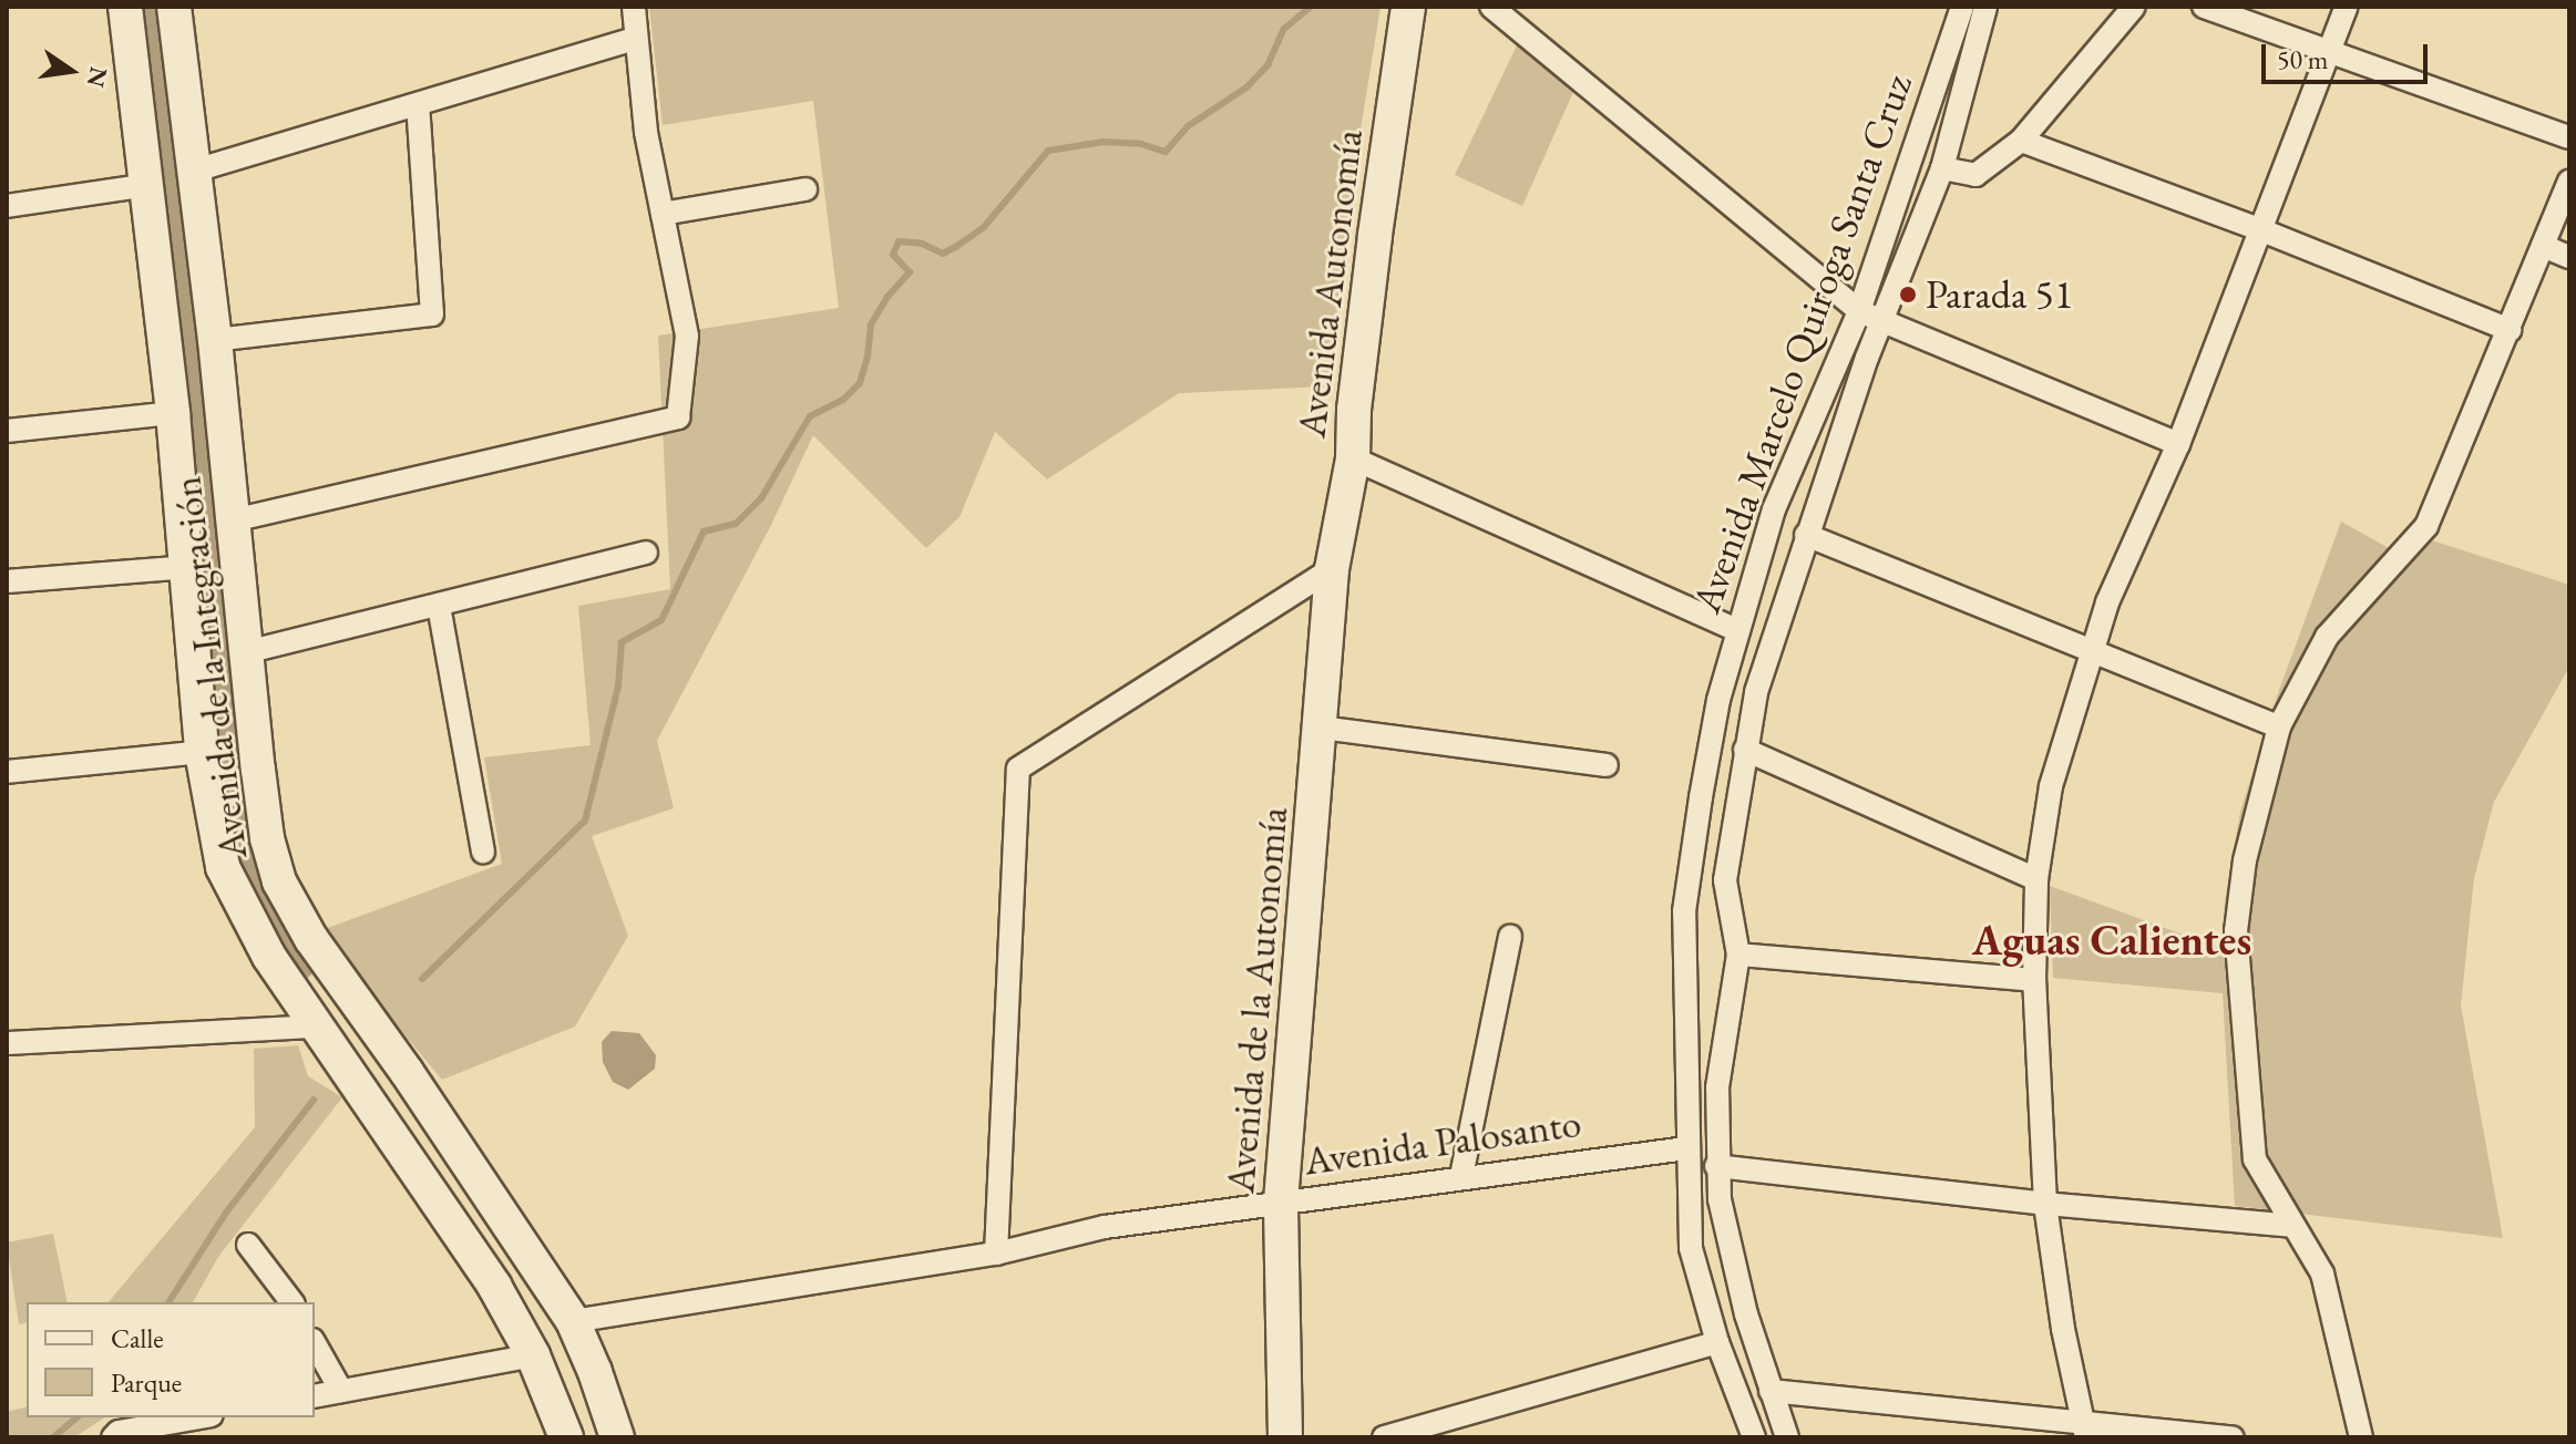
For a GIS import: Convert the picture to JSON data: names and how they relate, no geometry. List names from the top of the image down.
{
  "streets": {
    "main road": ["Avenida Autonomía", "Avenida de la Integración", "Avenida de la Autonomía"],
    "street": ["Avenida Marcelo Quiroga Santa Cruz", "Avenida Palosanto"]
  },
  "crossings": [
    ["Avenida Autonomía", "Avenida de la Autonomía"],
    ["Avenida Marcelo Quiroga Santa Cruz", "Avenida Palosanto"],
    ["Avenida de la Integración", "Avenida Palosanto"],
    ["Avenida de la Autonomía", "Avenida Palosanto"]
  ],
  "districts": ["Aguas Calientes"],
  "places": ["Parada 51"],
  "legend": ["Calle", "Parque"],
  "scale_bar": "50 m",
  "north": "right"
}
